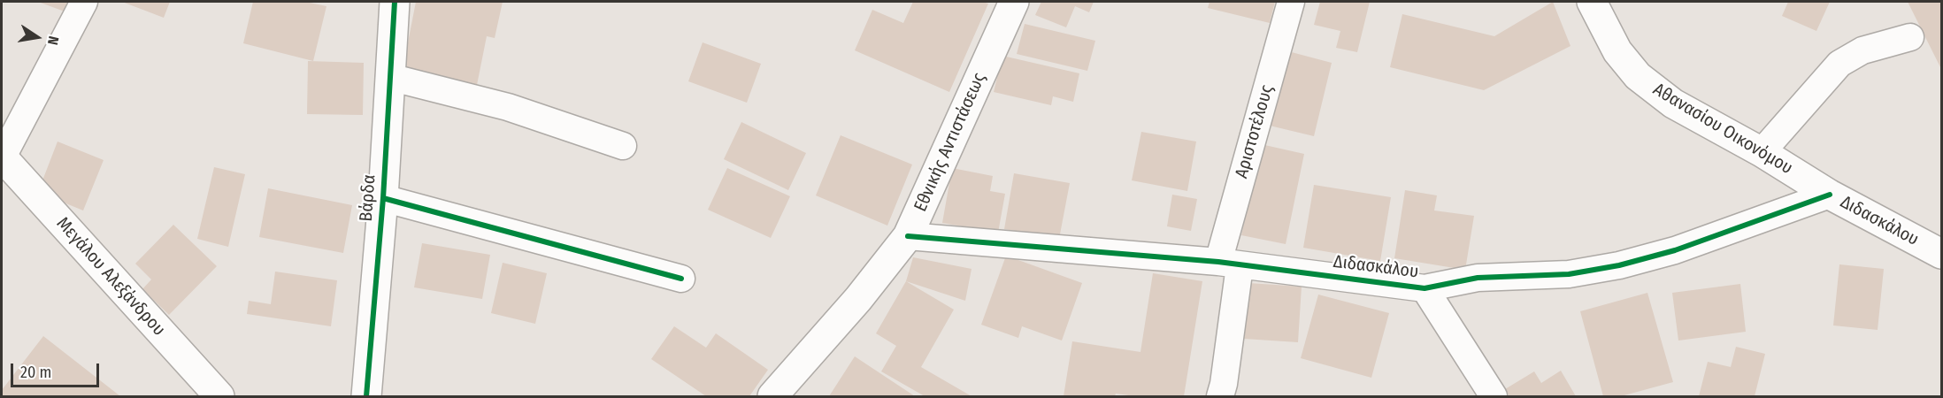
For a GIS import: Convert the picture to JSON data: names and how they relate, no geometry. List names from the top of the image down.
{
  "streets": {
    "street": [
      "Αθανασίου Οικονόμου",
      "Αριστοτέλους",
      "Εθνικής Αντιστάσεως",
      "Βάρδα",
      "Διδασκάλου",
      "Μεγάλου Αλεξάνδρου"
    ]
  },
  "crossings": [
    ["Αθανασίου Οικονόμου", "Διδασκάλου"],
    ["Αριστοτέλους", "Διδασκάλου"],
    ["Εθνικής Αντιστάσεως", "Διδασκάλου"]
  ],
  "scale_bar": "20 m",
  "north": "right"
}
